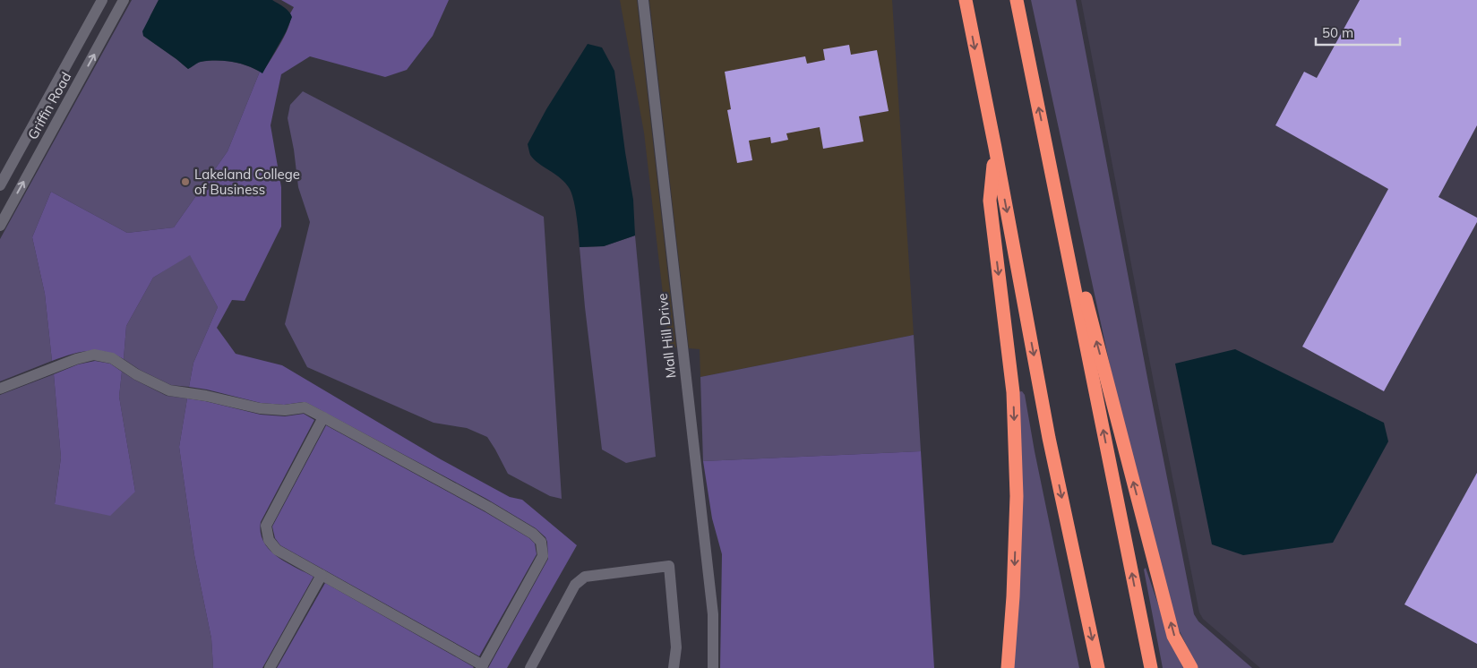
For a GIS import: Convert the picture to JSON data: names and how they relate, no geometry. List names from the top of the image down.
{
  "streets": {
    "street": ["Griffin Road", "Mall Hill Drive"]
  },
  "places": ["Lakeland College of Business"],
  "scale_bar": "50 m"
}
